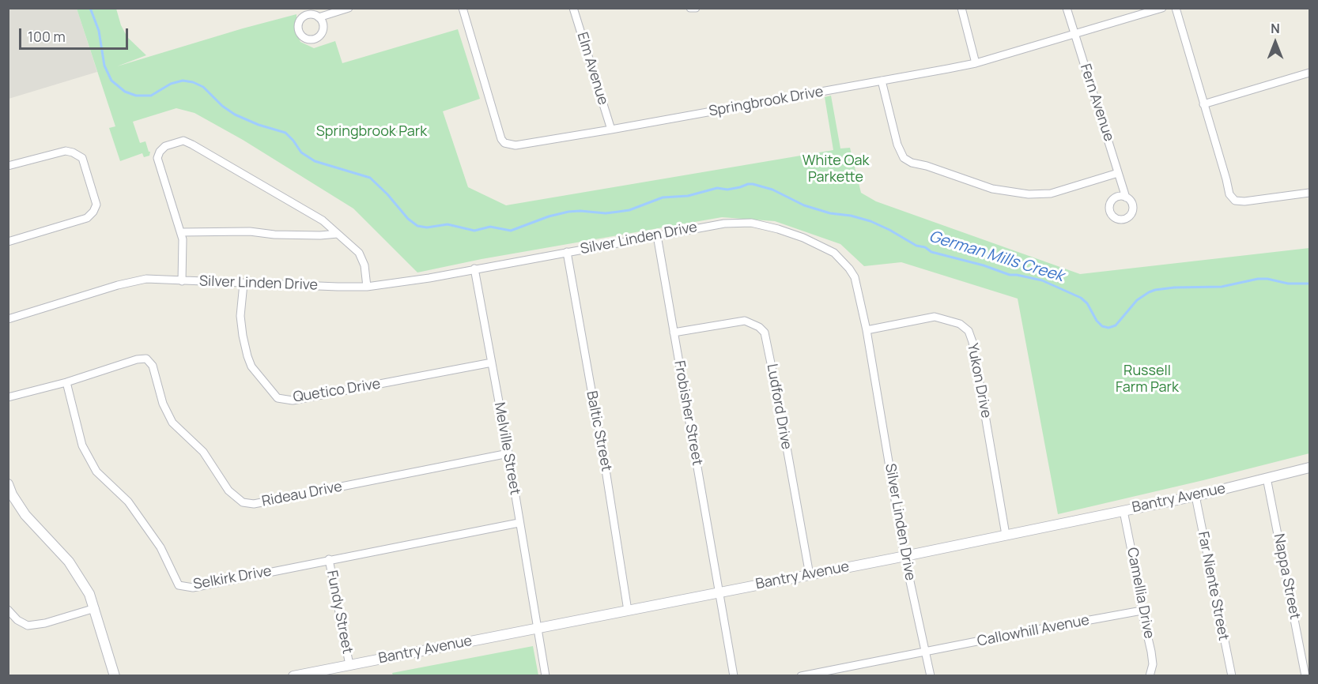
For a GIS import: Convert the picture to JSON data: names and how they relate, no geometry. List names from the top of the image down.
{
  "streets": {
    "street": [
      "Elm Avenue",
      "Springbrook Drive",
      "Fern Avenue",
      "Silver Linden Drive",
      "Yukon Drive",
      "Quetico Drive",
      "Ludford Drive",
      "Frobisher Street",
      "Baltic Street",
      "Melville Street",
      "Rideau Drive",
      "Bantry Avenue",
      "Nappa Street",
      "Selkirk Drive",
      "Far Niente Street",
      "Camellia Drive",
      "Fundy Street",
      "Callowhill Avenue"
    ]
  },
  "crossings": [
    ["Elm Avenue", "Springbrook Drive"],
    ["Springbrook Drive", "Fern Avenue"],
    ["Silver Linden Drive", "Yukon Drive"],
    ["Silver Linden Drive", "Quetico Drive"],
    ["Silver Linden Drive", "Frobisher Street"],
    ["Silver Linden Drive", "Baltic Street"],
    ["Silver Linden Drive", "Melville Street"],
    ["Silver Linden Drive", "Bantry Avenue"],
    ["Silver Linden Drive", "Callowhill Avenue"],
    ["Yukon Drive", "Bantry Avenue"],
    ["Quetico Drive", "Melville Street"],
    ["Ludford Drive", "Frobisher Street"],
    ["Ludford Drive", "Bantry Avenue"],
    ["Frobisher Street", "Bantry Avenue"],
    ["Baltic Street", "Bantry Avenue"],
    ["Melville Street", "Rideau Drive"],
    ["Melville Street", "Bantry Avenue"],
    ["Melville Street", "Selkirk Drive"],
    ["Rideau Drive", "Selkirk Drive"],
    ["Bantry Avenue", "Nappa Street"],
    ["Bantry Avenue", "Far Niente Street"],
    ["Bantry Avenue", "Camellia Drive"],
    ["Bantry Avenue", "Fundy Street"],
    ["Selkirk Drive", "Fundy Street"],
    ["Camellia Drive", "Callowhill Avenue"]
  ],
  "water": ["German Mills Creek"],
  "parks": ["Springbrook Park", "White Oak Parkette", "Russell Farm Park"],
  "scale_bar": "100 m",
  "north": "top"
}
